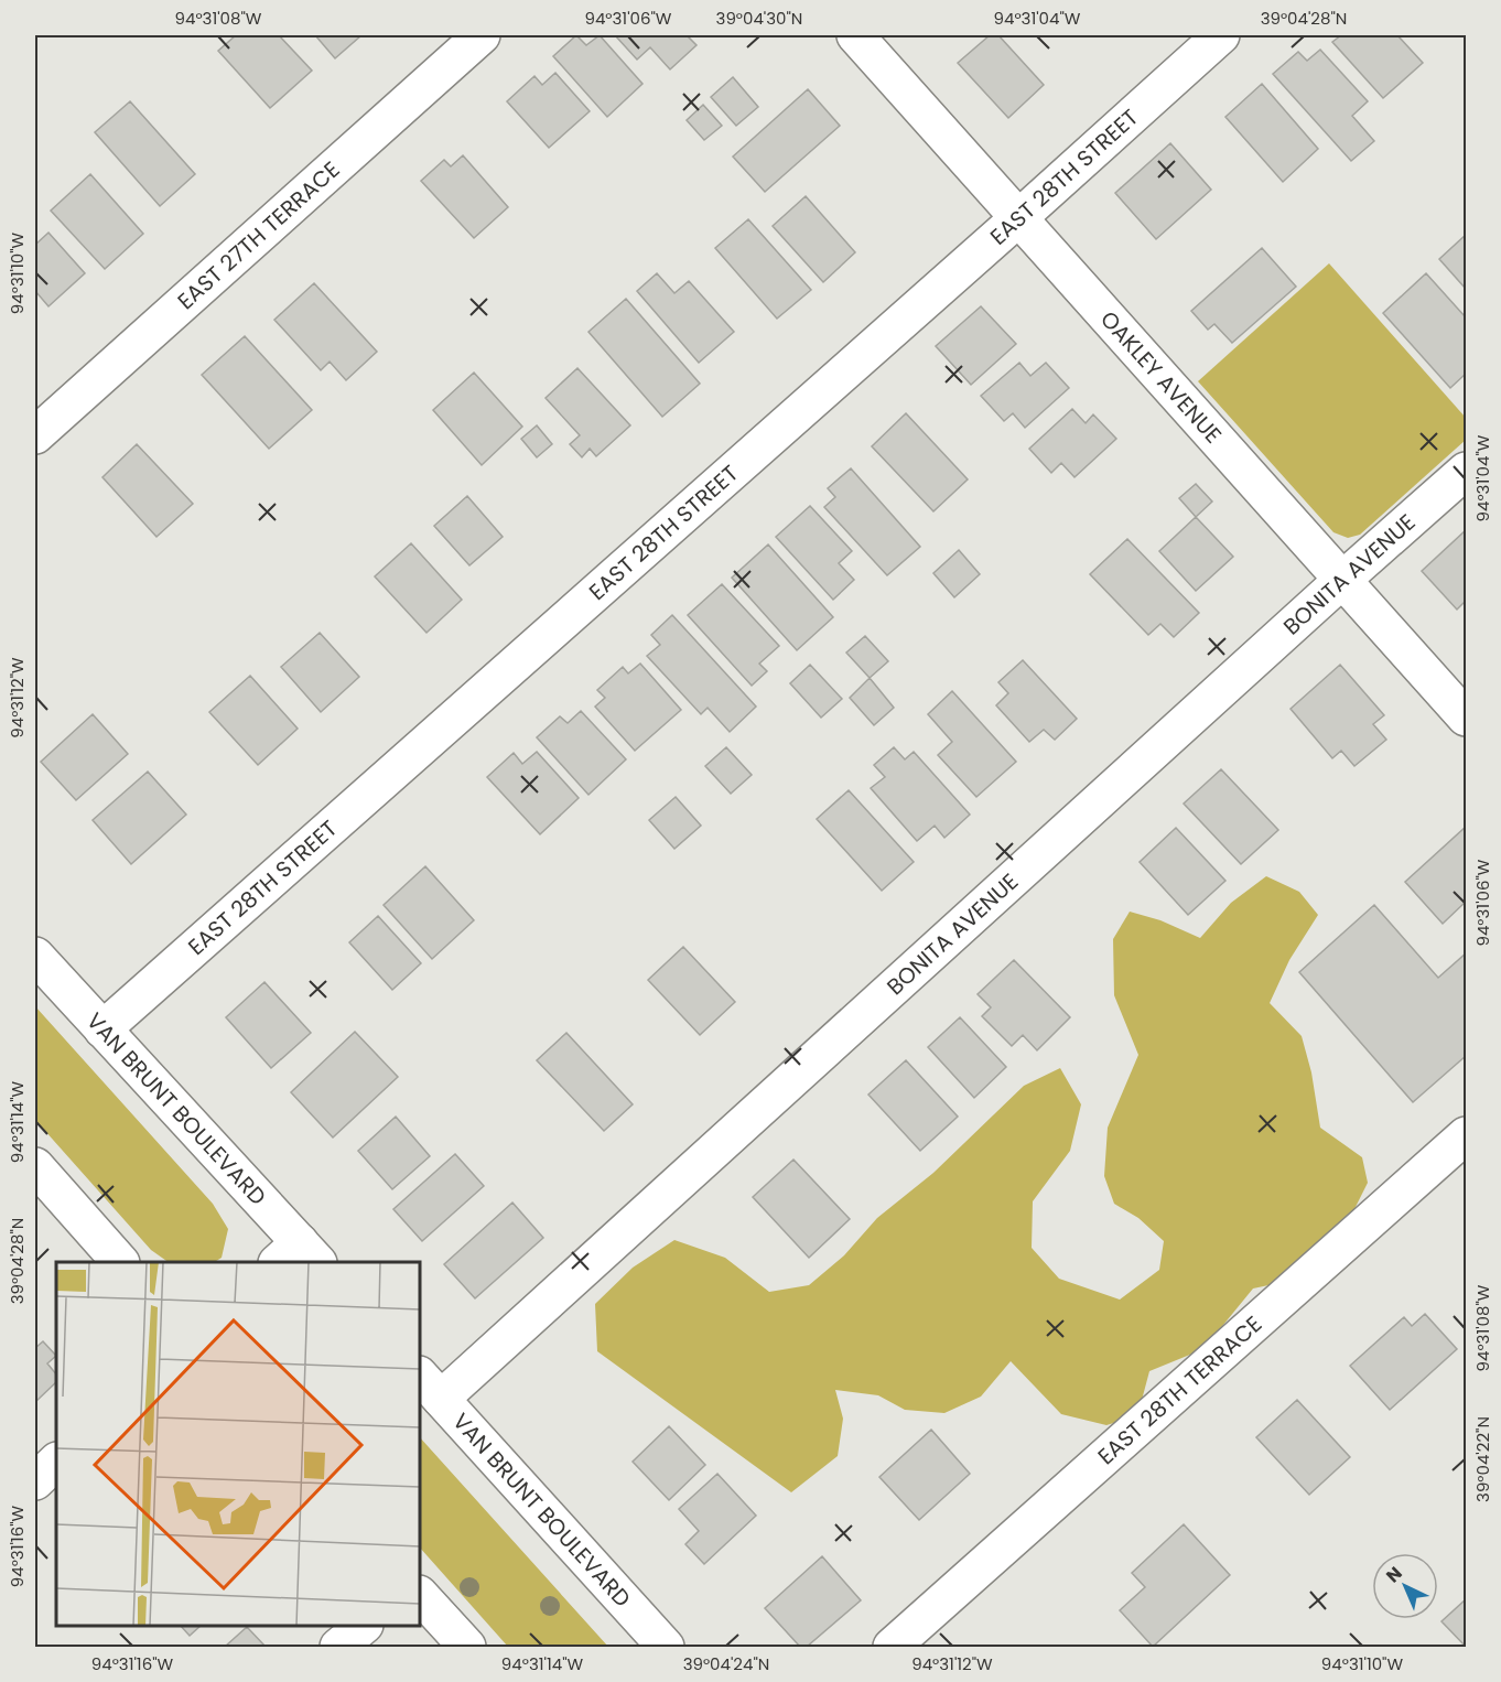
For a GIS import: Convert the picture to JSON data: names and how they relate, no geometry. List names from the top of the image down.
{
  "streets": {
    "street": [
      "EAST 28TH STREET",
      "EAST 27TH TERRACE",
      "OAKLEY AVENUE",
      "BONITA AVENUE",
      "VAN BRUNT BOULEVARD",
      "EAST 28TH TERRACE"
    ]
  },
  "crossings": [
    ["EAST 28TH STREET", "OAKLEY AVENUE"],
    ["EAST 28TH STREET", "VAN BRUNT BOULEVARD"],
    ["OAKLEY AVENUE", "BONITA AVENUE"],
    ["BONITA AVENUE", "VAN BRUNT BOULEVARD"]
  ],
  "north": "top left",
  "coordinates": [
    "94°31'08\"W",
    "94°31'06\"W",
    "39°04'30\"N",
    "94°31'04\"W",
    "39°04'28\"N",
    "94°31'10\"W",
    "94°31'12\"W",
    "94°31'14\"W",
    "39°04'22\"N",
    "94°31'16\"W",
    "39°04'24\"N"
  ]
}
